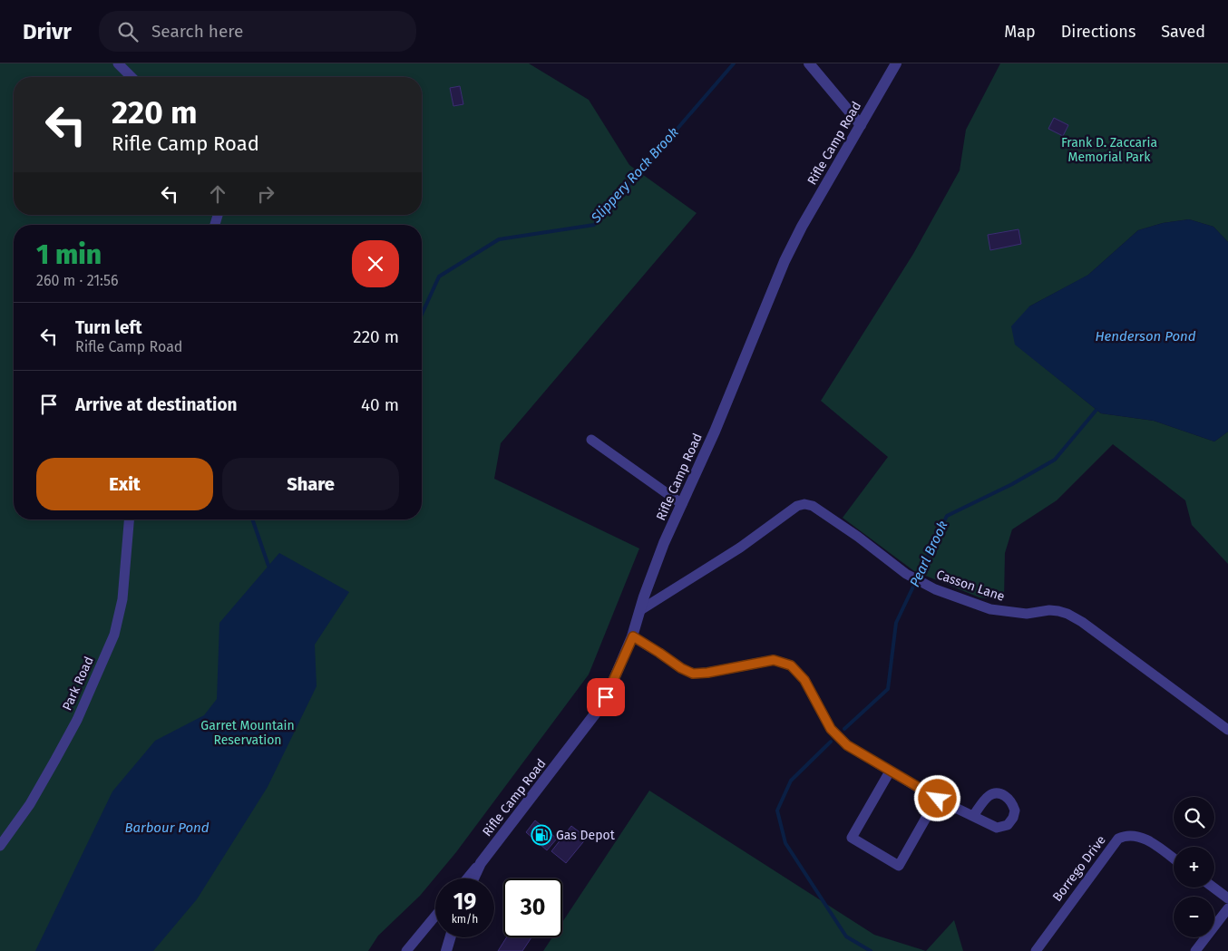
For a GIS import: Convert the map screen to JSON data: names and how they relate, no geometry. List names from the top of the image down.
{
  "streets": {
    "street": [
      "Rifle Camp Road",
      "Casson Lane",
      "Park Road",
      "Borrego Drive"
    ]
  },
  "crossings": [
    ["Rifle Camp Road", "Casson Lane"]
  ],
  "water": [
    "Slippery Rock Brook",
    "Henderson Pond",
    "Pearl Brook",
    "Barbour Pond"
  ],
  "parks": ["Frank D. Zaccaria Memorial Park", "Garret Mountain Reservation"],
  "places": {
    "fuel station": ["Gas Depot"]
  },
  "page": {
    "header": "Drivr",
    "search": "Search here",
    "nav": ["Map", "Directions", "Saved"],
    "turn": ["220 m", "Rifle Camp Road"],
    "heading": ["1 min", "260 m · 21:56"],
    "list": [
      {
        "name": "Turn left",
        "note": "Rifle Camp Road",
        "value": "220 m"
      },
      {
        "name": "Arrive at destination",
        "value": "40 m"
      }
    ],
    "buttons": ["Exit", "Share"],
    "map_buttons": ["+", "−"],
    "speed": "19 km/h",
    "limit": "30"
  }
}
